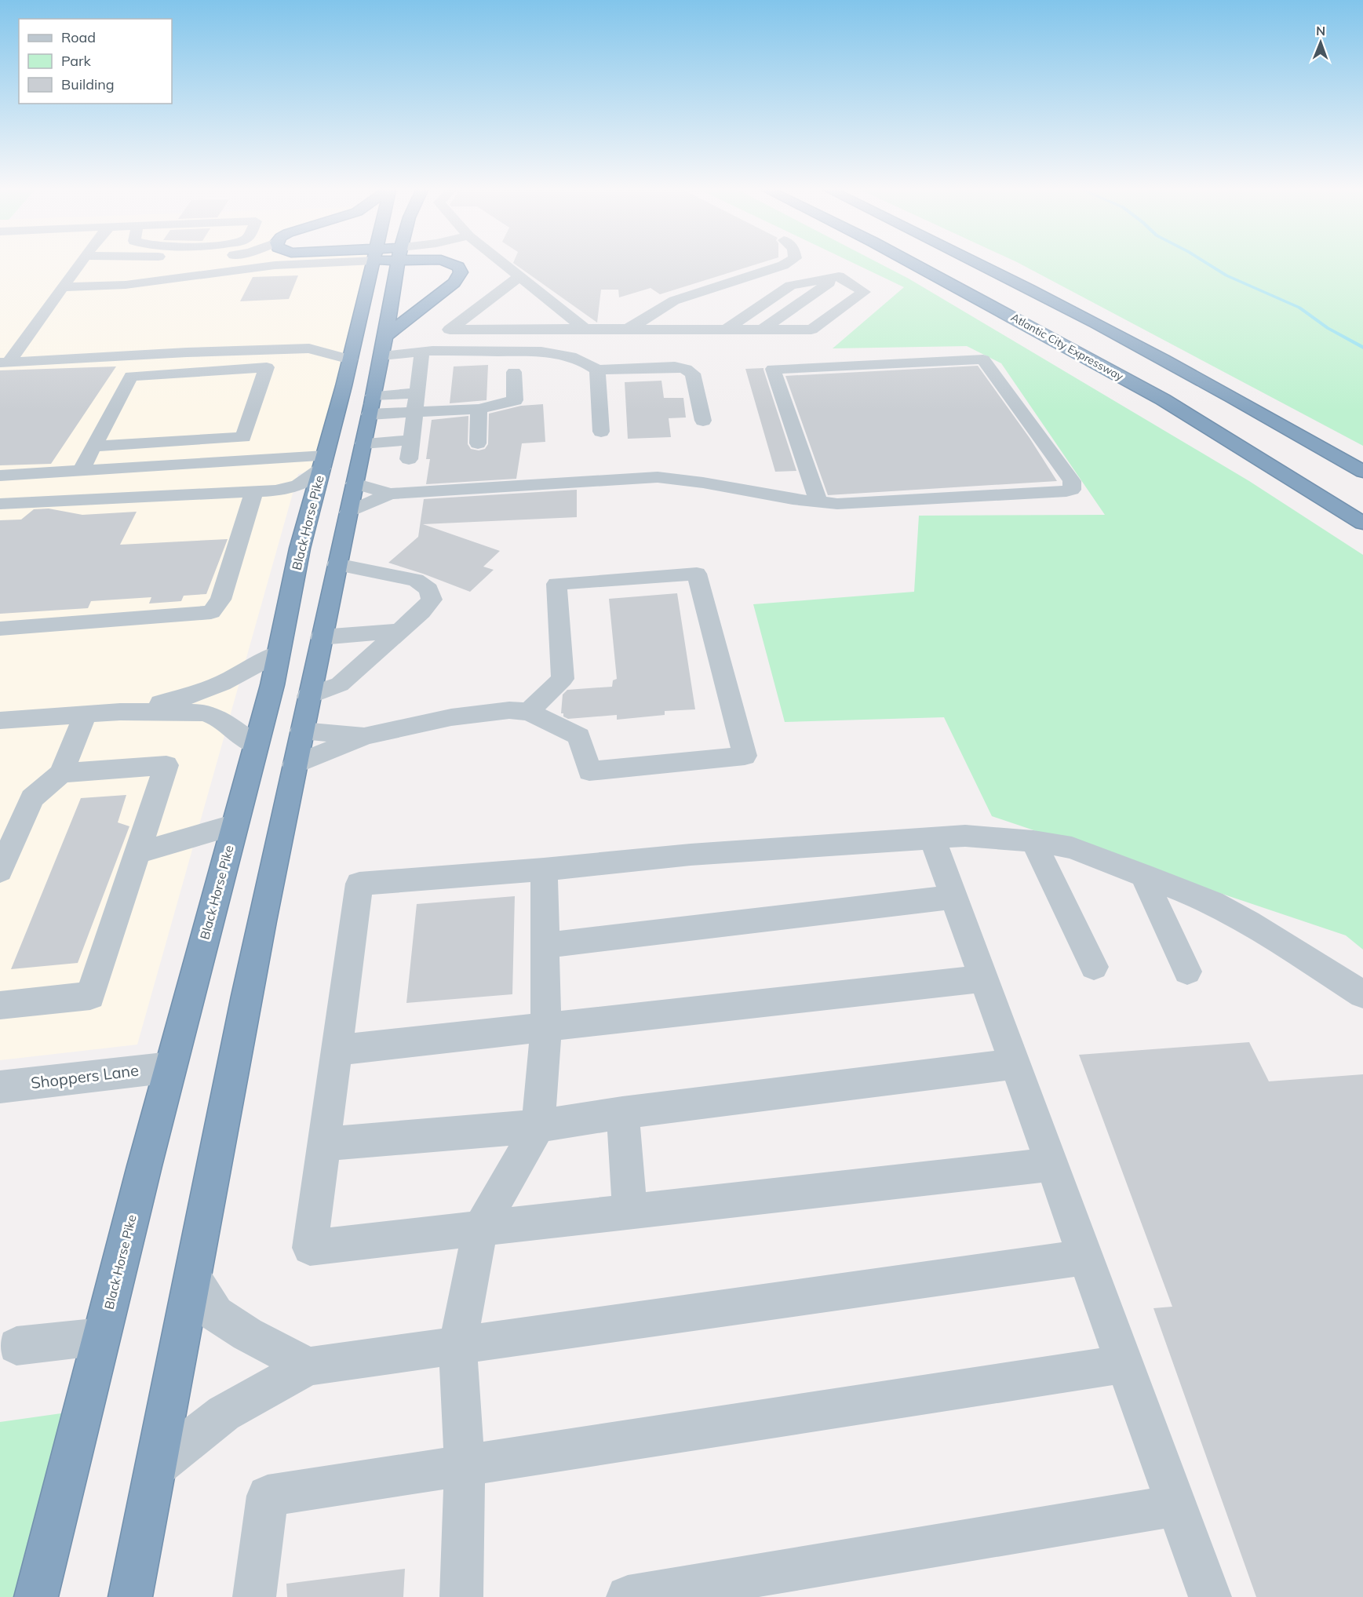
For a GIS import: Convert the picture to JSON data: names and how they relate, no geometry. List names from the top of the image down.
{
  "streets": {
    "highway": ["Atlantic City Expressway", "Black Horse Pike"],
    "street": ["Shoppers Lane"]
  },
  "crossings": [
    ["Black Horse Pike", "Shoppers Lane"]
  ],
  "legend": ["Road", "Park", "Building"],
  "north": "top"
}
